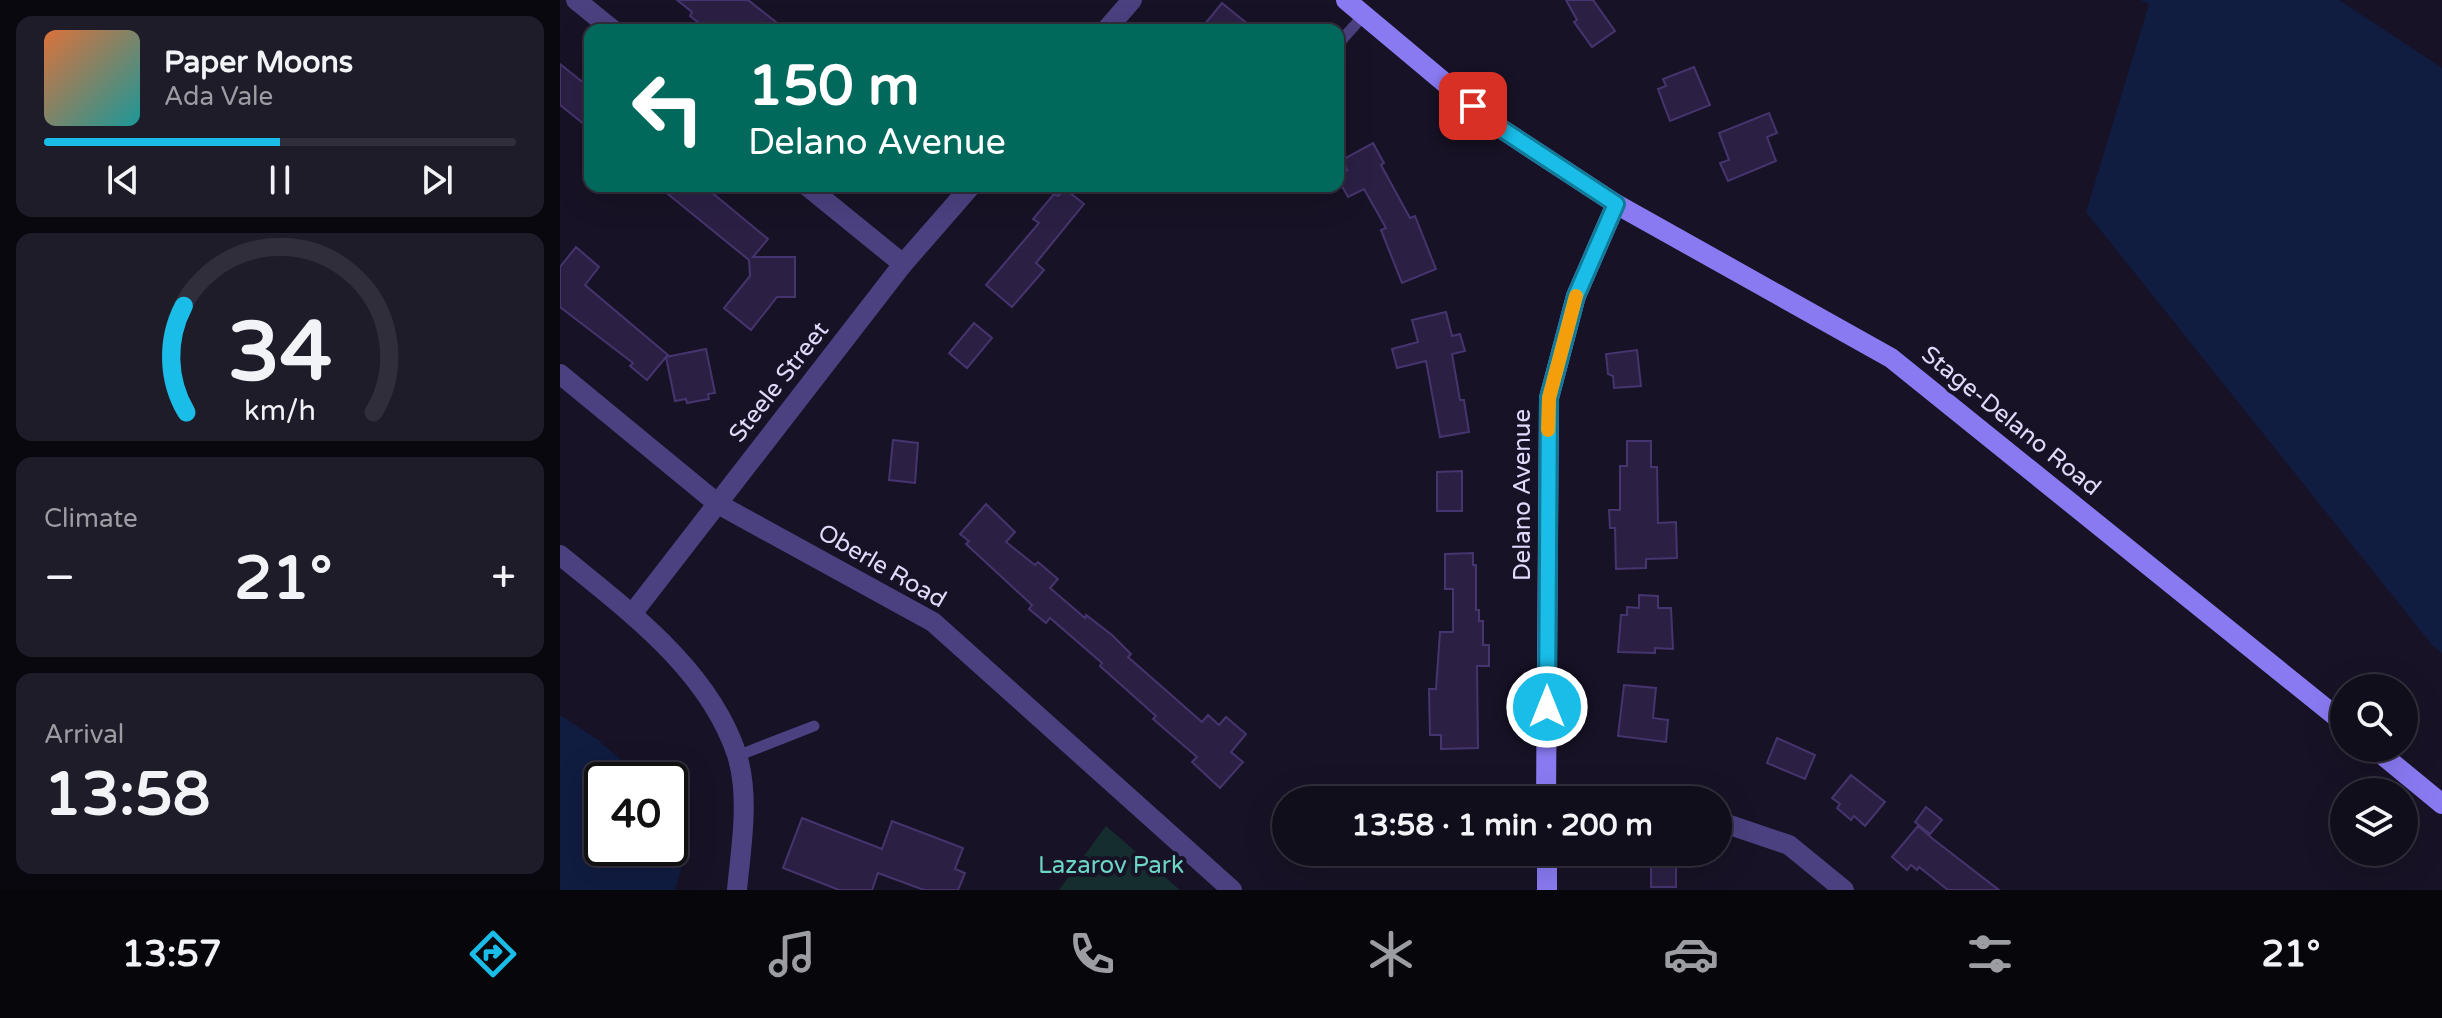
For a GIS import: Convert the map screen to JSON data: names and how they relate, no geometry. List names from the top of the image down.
{
  "streets": {
    "main road": ["Stage-Delano Road", "Delano Avenue"],
    "street": ["Steele Street", "Oberle Road"]
  },
  "crossings": [
    ["Steele Street", "Oberle Road"],
    ["Stage-Delano Road", "Delano Avenue"]
  ],
  "parks": ["Lazarov Park"],
  "page": {
    "turn": ["150 m", "Delano Avenue"],
    "song": ["Paper Moons", "Ada Vale"],
    "tile": [
      "Climate",
      ["Arrival", "13:58"]
    ],
    "heat": ["−", "21°", "+"],
    "limit": "40",
    "trip": "13:58 · 1 min · 200 m",
    "tabs": ["13:57", "21°"],
    "gauge": ["34", "km/h"]
  }
}
